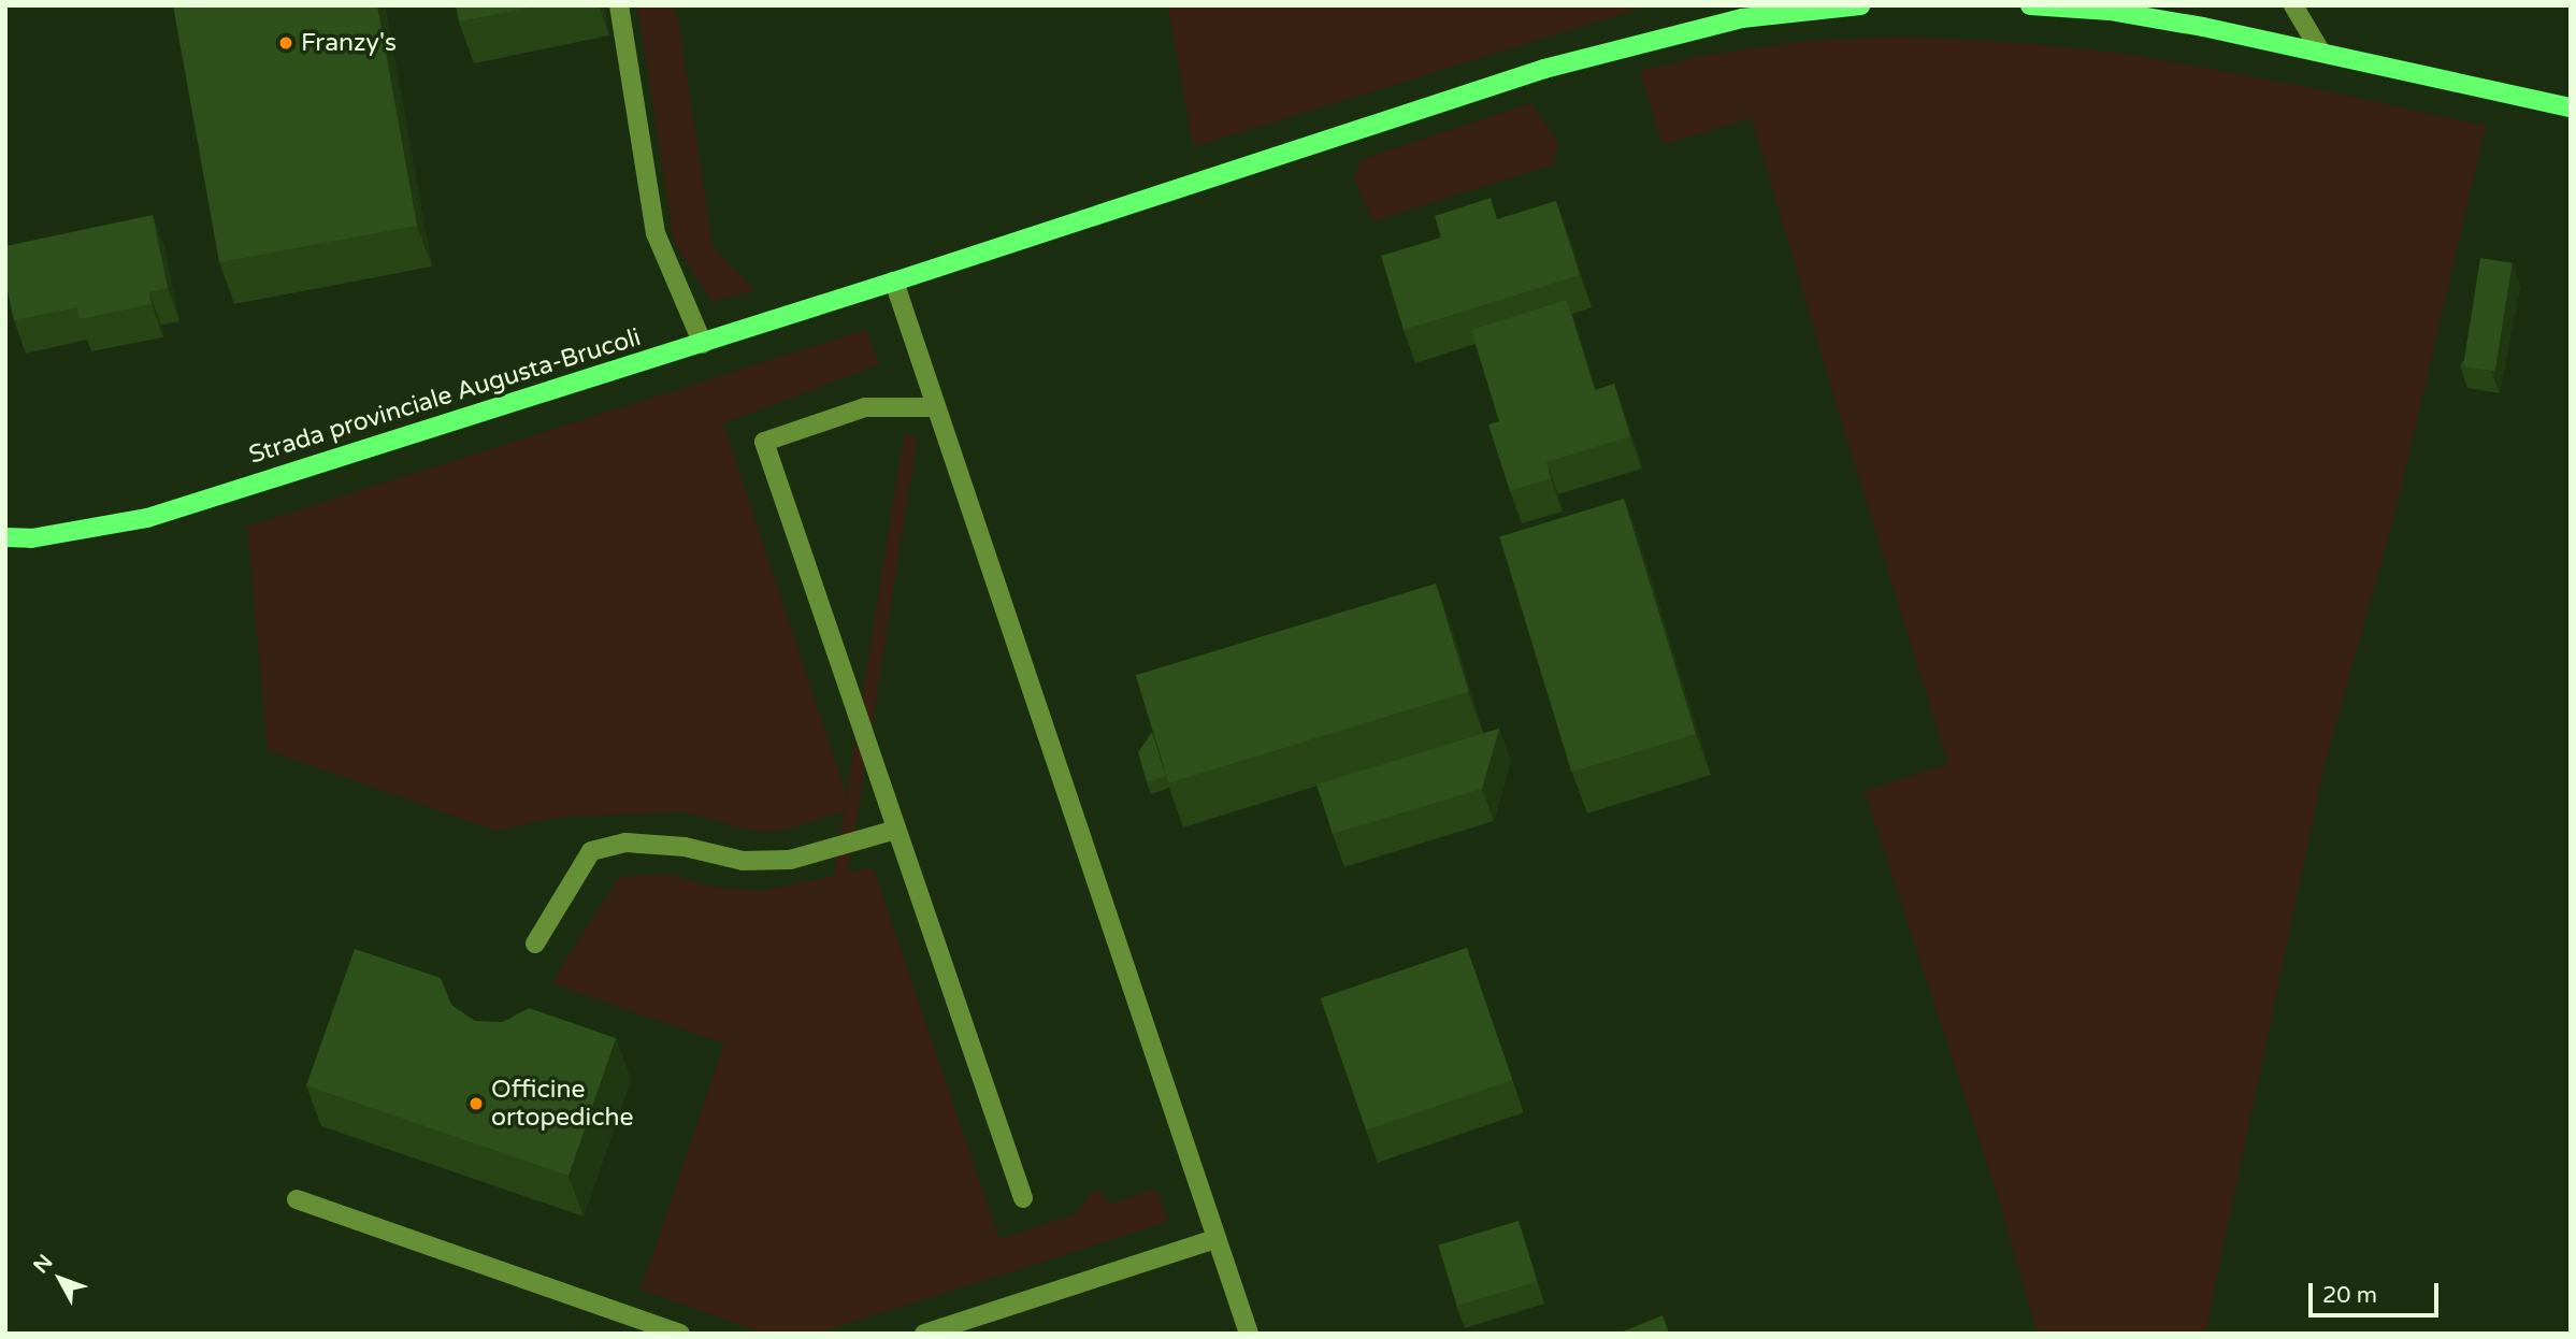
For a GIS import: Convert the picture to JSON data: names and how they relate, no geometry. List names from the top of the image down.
{
  "streets": {
    "main road": ["Strada provinciale Augusta-Brucoli"]
  },
  "places": ["Franzy's", "Officine ortopediche"],
  "scale_bar": "20 m",
  "north": "top left"
}
